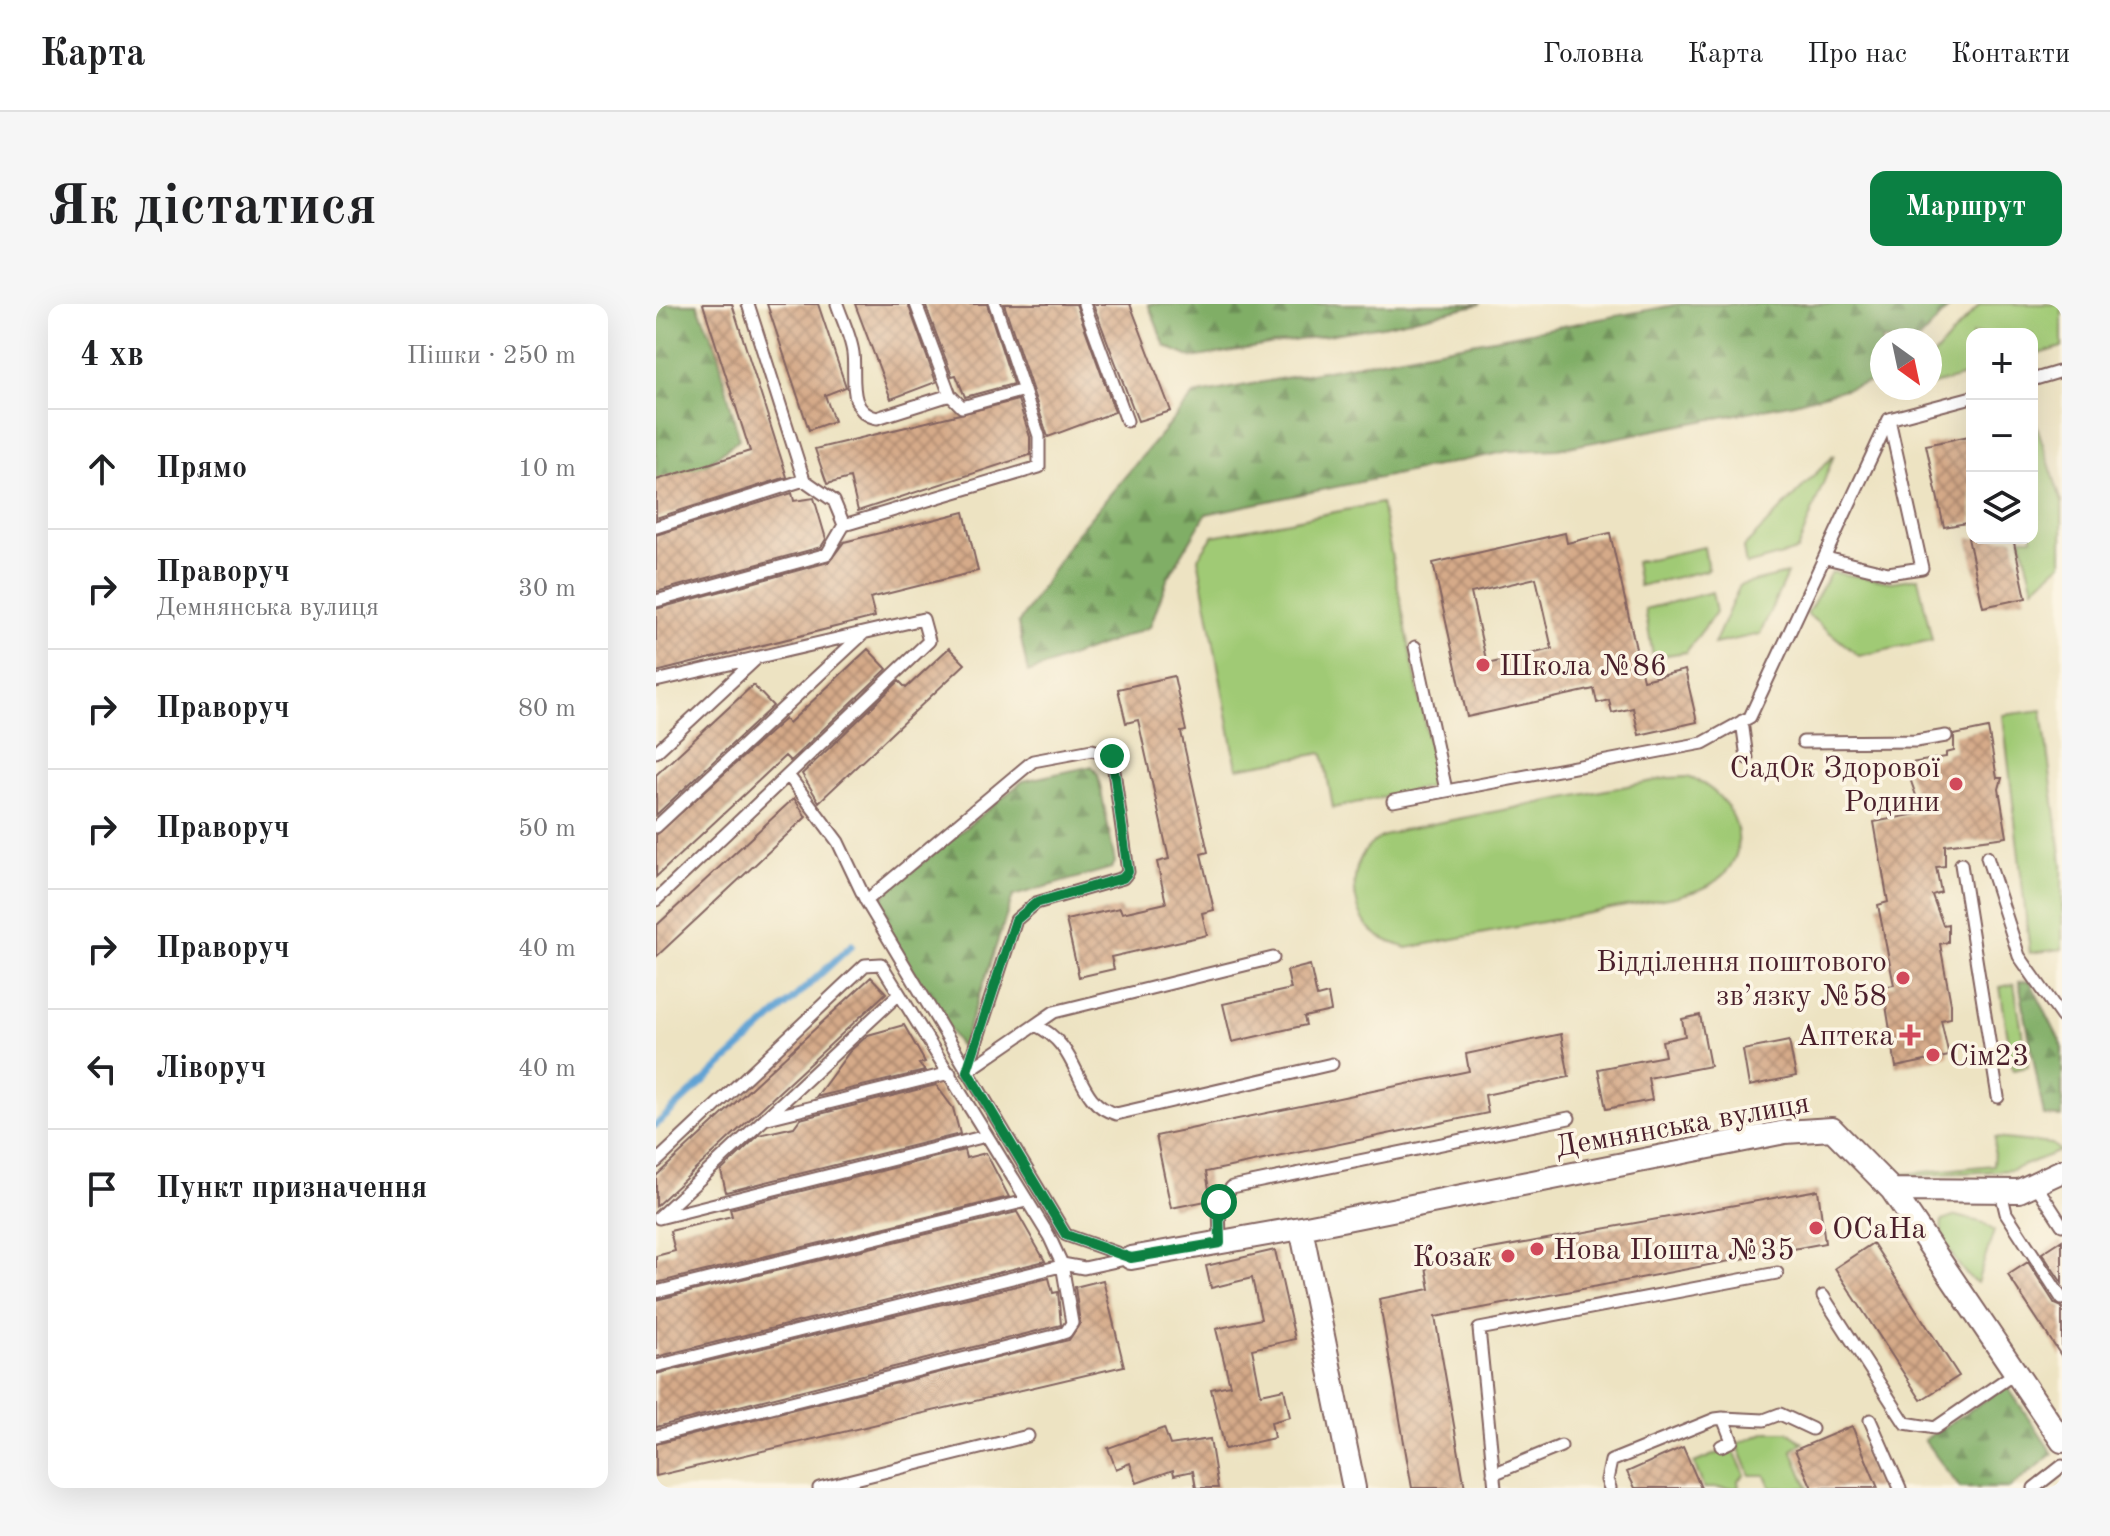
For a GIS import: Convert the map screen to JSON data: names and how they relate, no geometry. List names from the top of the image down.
{
  "streets": {
    "street": ["Демнянська вулиця"]
  },
  "places": {
    "other": [
      "Школа №86",
      "СадОк Здорової Родини",
      "Відділення поштового зв’язку №58",
      "Сім23",
      "ОСаНа",
      "Нова Пошта №35",
      "Козак"
    ],
    "health": ["Аптека"]
  },
  "north": "bottom right",
  "page": {
    "header": "Карта",
    "nav": [
      "Головна",
      "Карта",
      "Про нас",
      "Контакти"
    ],
    "buttons": "Маршрут",
    "title": "Як дістатися",
    "heading": ["4 хв", "Пішки · 250 m"],
    "map_buttons": ["+", "−"],
    "list": [
      ["Прямо", "10 m"],
      ["Праворуч", "Демнянська вулиця", "30 m"],
      ["Праворуч", "80 m"],
      ["Праворуч", "50 m"],
      ["Праворуч", "40 m"],
      ["Ліворуч", "40 m"],
      "Пункт призначення"
    ]
  }
}
